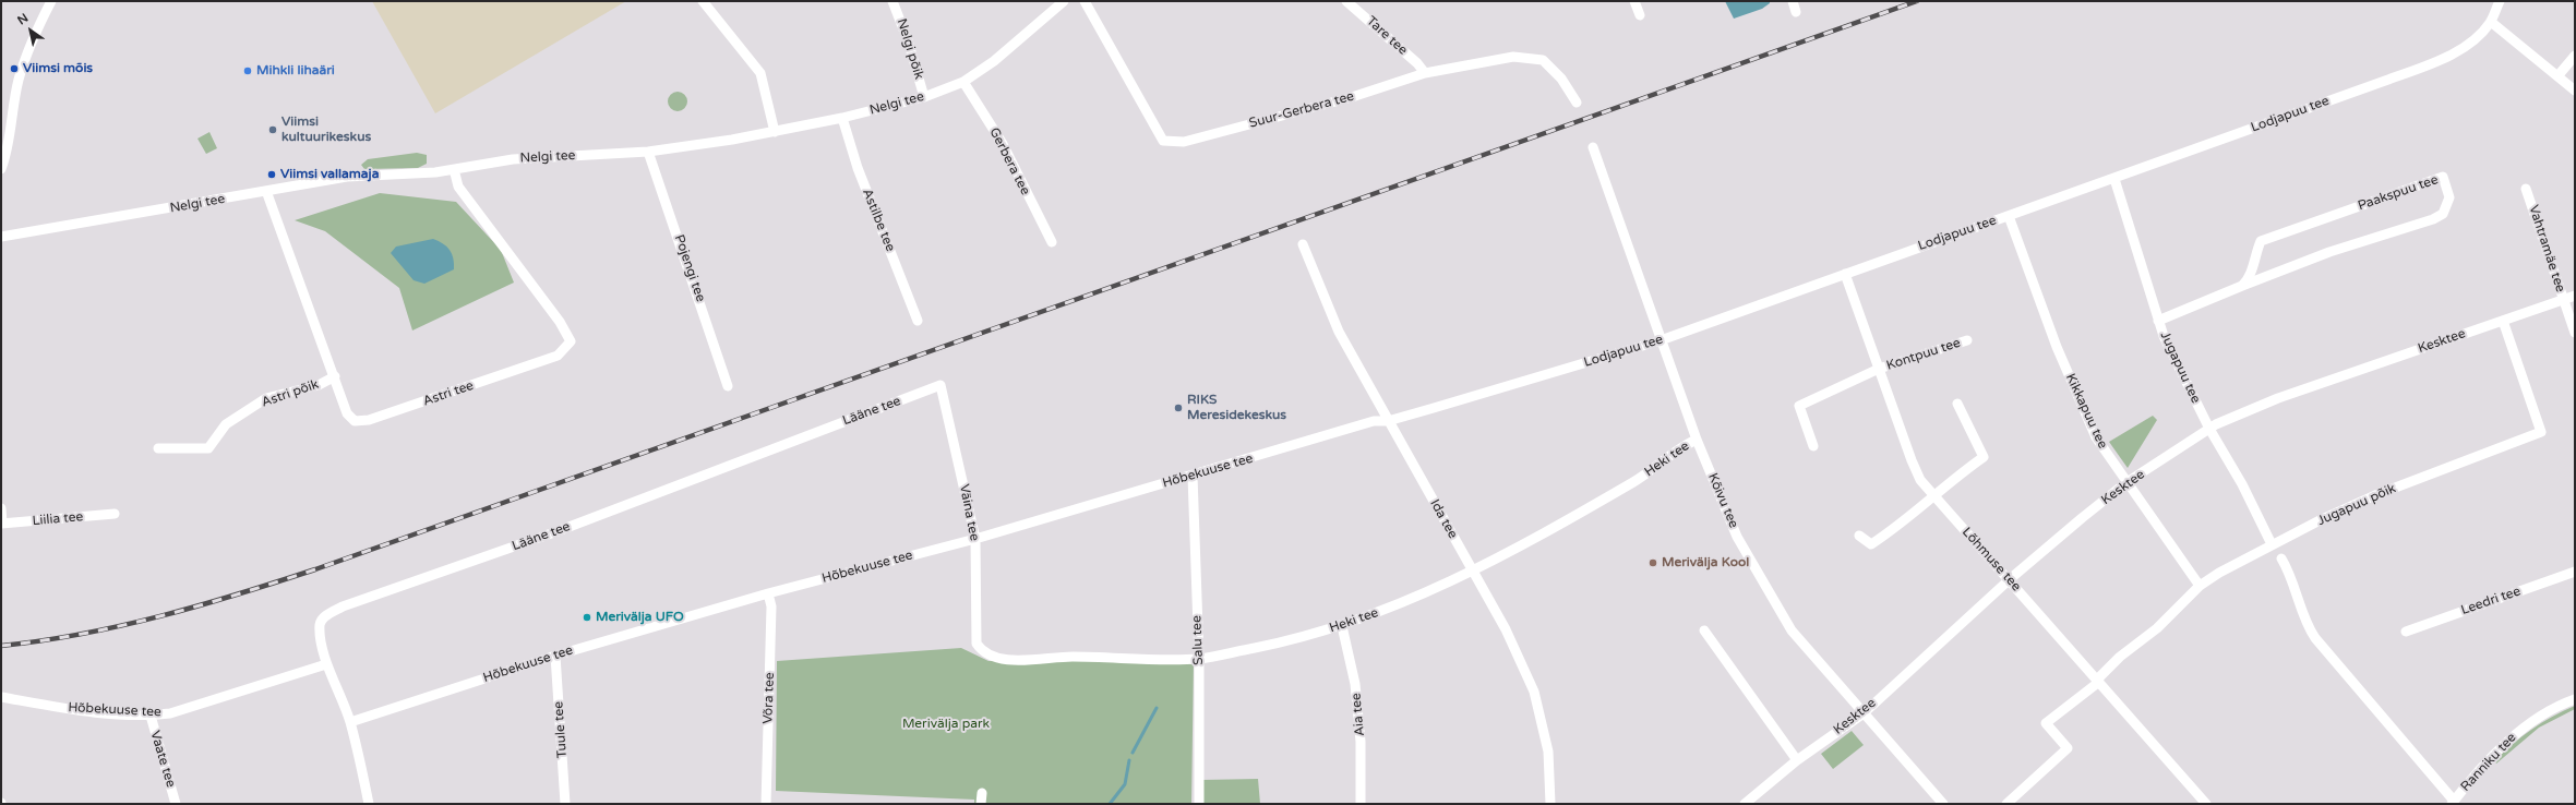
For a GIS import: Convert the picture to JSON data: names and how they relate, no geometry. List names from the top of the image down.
{
  "streets": {
    "street": [
      "Tare tee",
      "Nelgi põik",
      "Nelgi tee",
      "Suur-Gerbera tee",
      "Lodjapuu tee",
      "Gerbera tee",
      "Paakspuu tee",
      "Astilbe tee",
      "Vahtramäe tee",
      "Pojengi tee",
      "Kesktee",
      "Kontpuu tee",
      "Jugapuu tee",
      "Astri põik",
      "Astri tee",
      "Lääne tee",
      "Kikkapuu tee",
      "Heki tee",
      "Hõbekuuse tee",
      "Kõivu tee",
      "Jugapuu põik",
      "Väina tee",
      "Liilia tee",
      "Ida tee",
      "Lõhmuse tee",
      "Leedri tee",
      "Salu tee",
      "Võra tee",
      "Aia tee",
      "Tuule tee",
      "Vaate tee",
      "Ranniku tee"
    ]
  },
  "crossings": [
    ["Tare tee", "Suur-Gerbera tee"],
    ["Nelgi põik", "Nelgi tee"],
    ["Nelgi tee", "Gerbera tee"],
    ["Nelgi tee", "Astilbe tee"],
    ["Nelgi tee", "Pojengi tee"],
    ["Nelgi tee", "Astri tee"],
    ["Lodjapuu tee", "Jugapuu tee"],
    ["Lodjapuu tee", "Kikkapuu tee"],
    ["Lodjapuu tee", "Hõbekuuse tee"],
    ["Lodjapuu tee", "Kõivu tee"],
    ["Lodjapuu tee", "Ida tee"],
    ["Lodjapuu tee", "Lõhmuse tee"],
    ["Paakspuu tee", "Jugapuu tee"],
    ["Vahtramäe tee", "Kesktee"],
    ["Kesktee", "Jugapuu tee"],
    ["Kesktee", "Kikkapuu tee"],
    ["Kesktee", "Kõivu tee"],
    ["Kesktee", "Jugapuu põik"],
    ["Kesktee", "Lõhmuse tee"],
    ["Kontpuu tee", "Lõhmuse tee"],
    ["Jugapuu tee", "Jugapuu põik"],
    ["Astri põik", "Astri tee"],
    ["Lääne tee", "Hõbekuuse tee"],
    ["Lääne tee", "Väina tee"],
    ["Kikkapuu tee", "Jugapuu põik"],
    ["Heki tee", "Kõivu tee"],
    ["Heki tee", "Väina tee"],
    ["Heki tee", "Ida tee"],
    ["Heki tee", "Salu tee"],
    ["Heki tee", "Aia tee"],
    ["Hõbekuuse tee", "Väina tee"],
    ["Hõbekuuse tee", "Ida tee"],
    ["Hõbekuuse tee", "Salu tee"],
    ["Hõbekuuse tee", "Võra tee"],
    ["Hõbekuuse tee", "Tuule tee"],
    ["Hõbekuuse tee", "Vaate tee"],
    ["Jugapuu põik", "Lõhmuse tee"]
  ],
  "parks": ["Merivälja park"],
  "places": [
    "Viimsi mõis",
    "Mihkli lihaäri",
    "Viimsi kultuurikeskus",
    "Viimsi vallamaja",
    "RIKS Meresidekeskus",
    "Merivälja Kool",
    "Merivälja UFO"
  ],
  "north": "top left"
}
